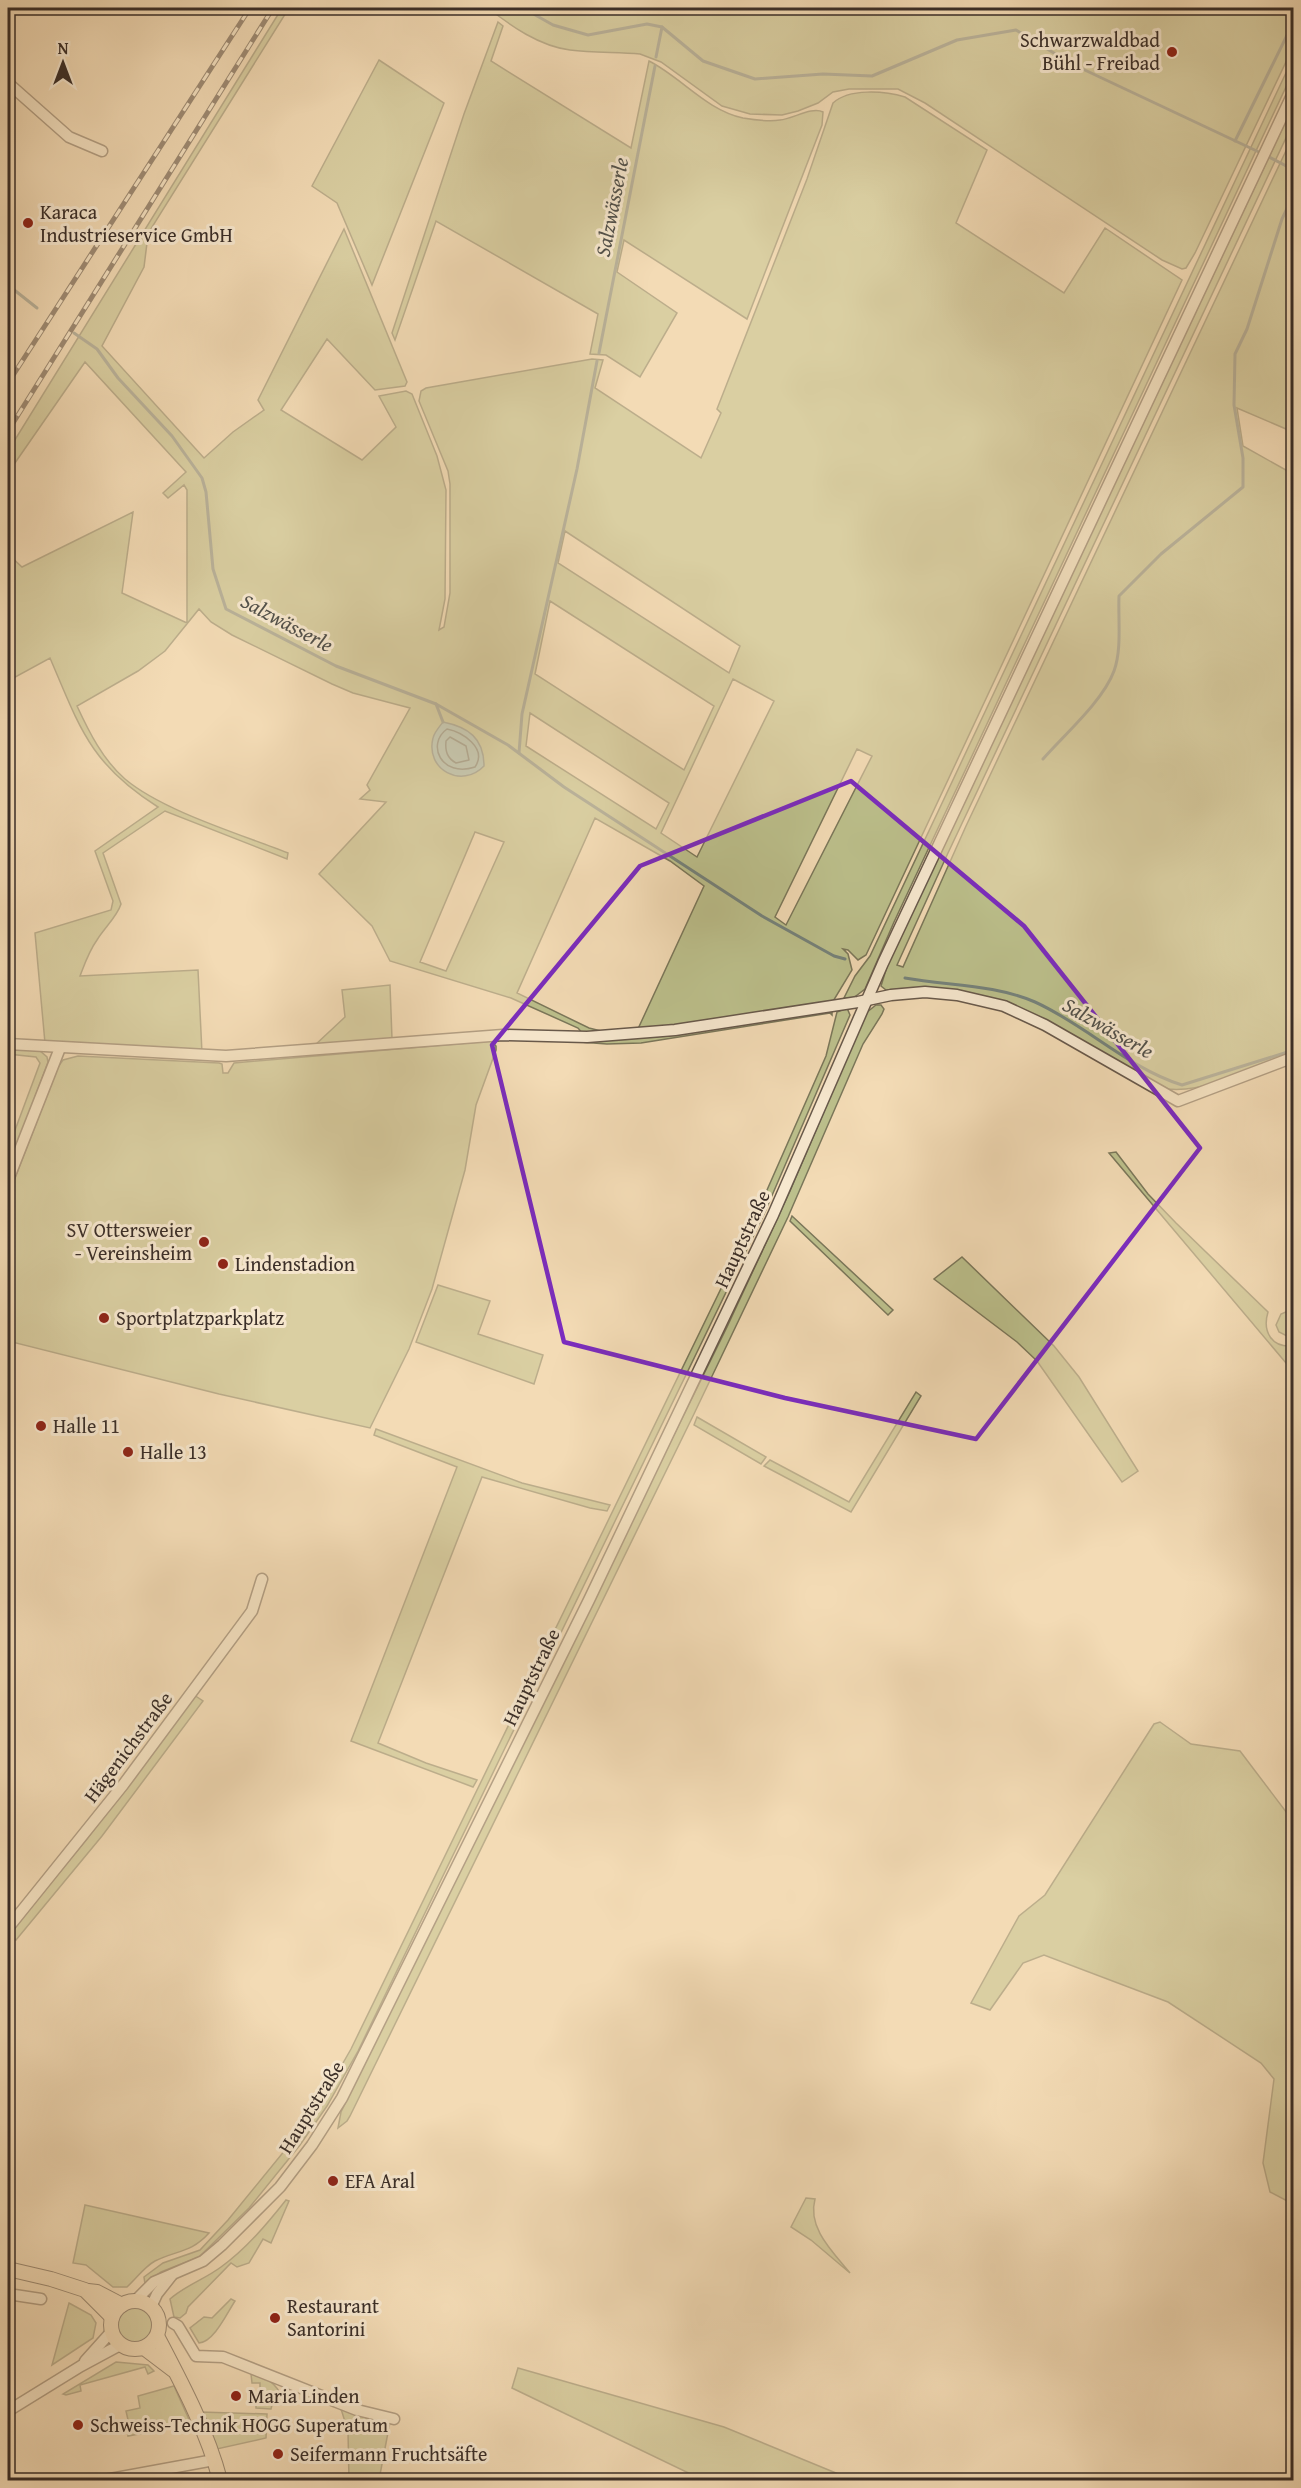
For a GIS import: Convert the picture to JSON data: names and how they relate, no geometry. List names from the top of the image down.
{
  "streets": {
    "street": ["Hauptstraße", "Hägenichstraße"]
  },
  "water": ["Salzwässerle"],
  "places": [
    "Schwarzwaldbad Bühl - Freibad",
    "Karaca Industrieservice GmbH",
    "SV Ottersweier - Vereinsheim",
    "Lindenstadion",
    "Sportplatzparkplatz",
    "Halle 11",
    "Halle 13",
    "EFA Aral",
    "Restaurant Santorini",
    "Maria Linden",
    "Schweiss-Technik HOGG Superatum",
    "Seifermann Fruchtsäfte"
  ],
  "north": "top"
}
